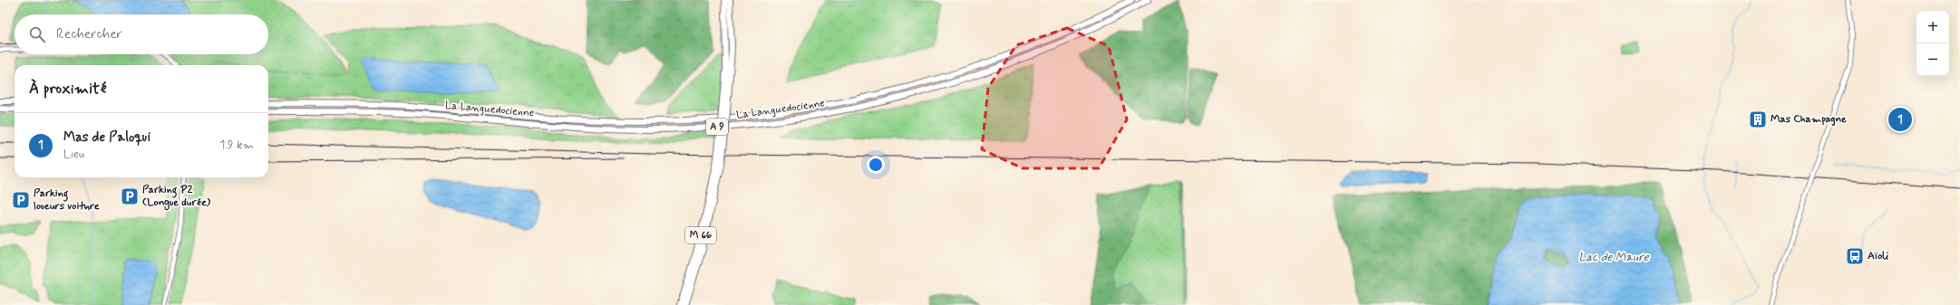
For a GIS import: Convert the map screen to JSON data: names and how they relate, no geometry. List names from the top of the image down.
{
  "streets": {
    "highway": ["La Languedocienne", "A 9", "M 66"]
  },
  "water": ["Lac de Maure"],
  "places": {
    "building": ["Mas Champagne"],
    "parking": ["Parking P2 (Longue durée)", "Parking loueurs voiture"],
    "bus stop": ["Aïoli"]
  },
  "page": {
    "map_buttons": ["+", "−"],
    "search": "Rechercher",
    "heading": "À proximité",
    "pins": "1",
    "list": [
      {
        "mark": "1",
        "name": "Mas de Paloqui",
        "note": "Lieu",
        "value": "1.9 km"
      }
    ]
  }
}
